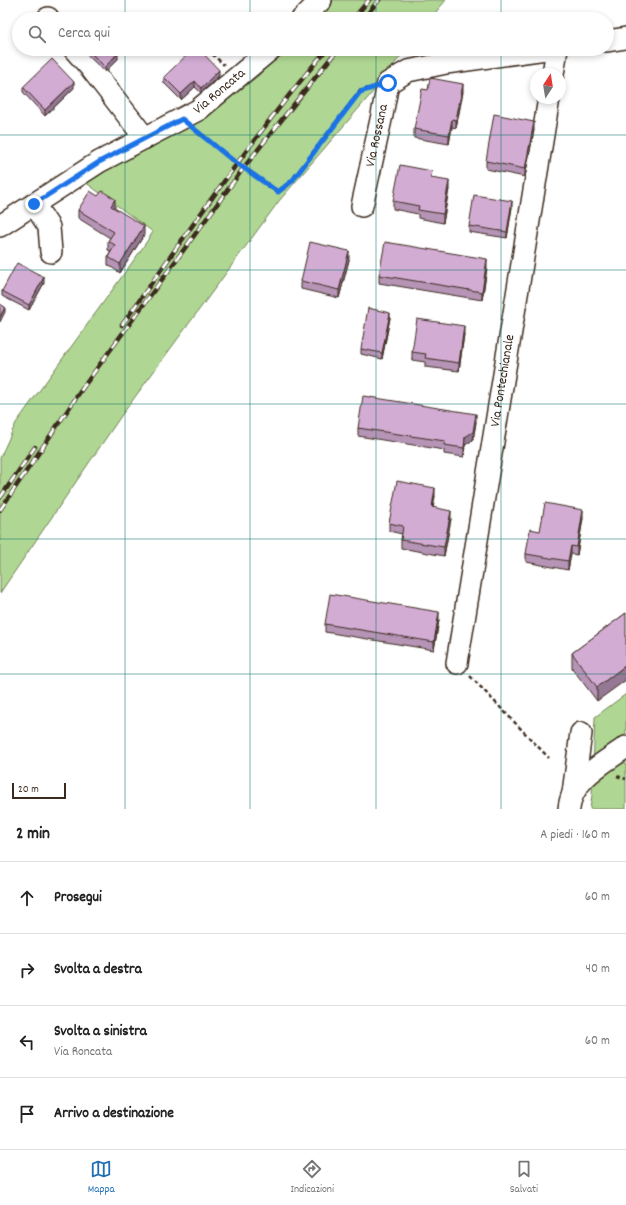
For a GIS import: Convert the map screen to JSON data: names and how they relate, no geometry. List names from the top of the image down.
{
  "streets": {
    "street": ["Via Roncata", "Via Rossana", "Via Pontechianale"]
  },
  "scale_bar": "20 m",
  "north": "top",
  "page": {
    "search": "Cerca qui",
    "scale": "20 m",
    "heading": ["2 min", "A piedi · 160 m"],
    "list": [
      ["Prosegui", "60 m"],
      ["Svolta a destra", "40 m"],
      ["Svolta a sinistra", "Via Roncata", "60 m"],
      "Arrivo a destinazione"
    ],
    "nav": ["Mappa", "Indicazioni", "Salvati"]
  }
}
